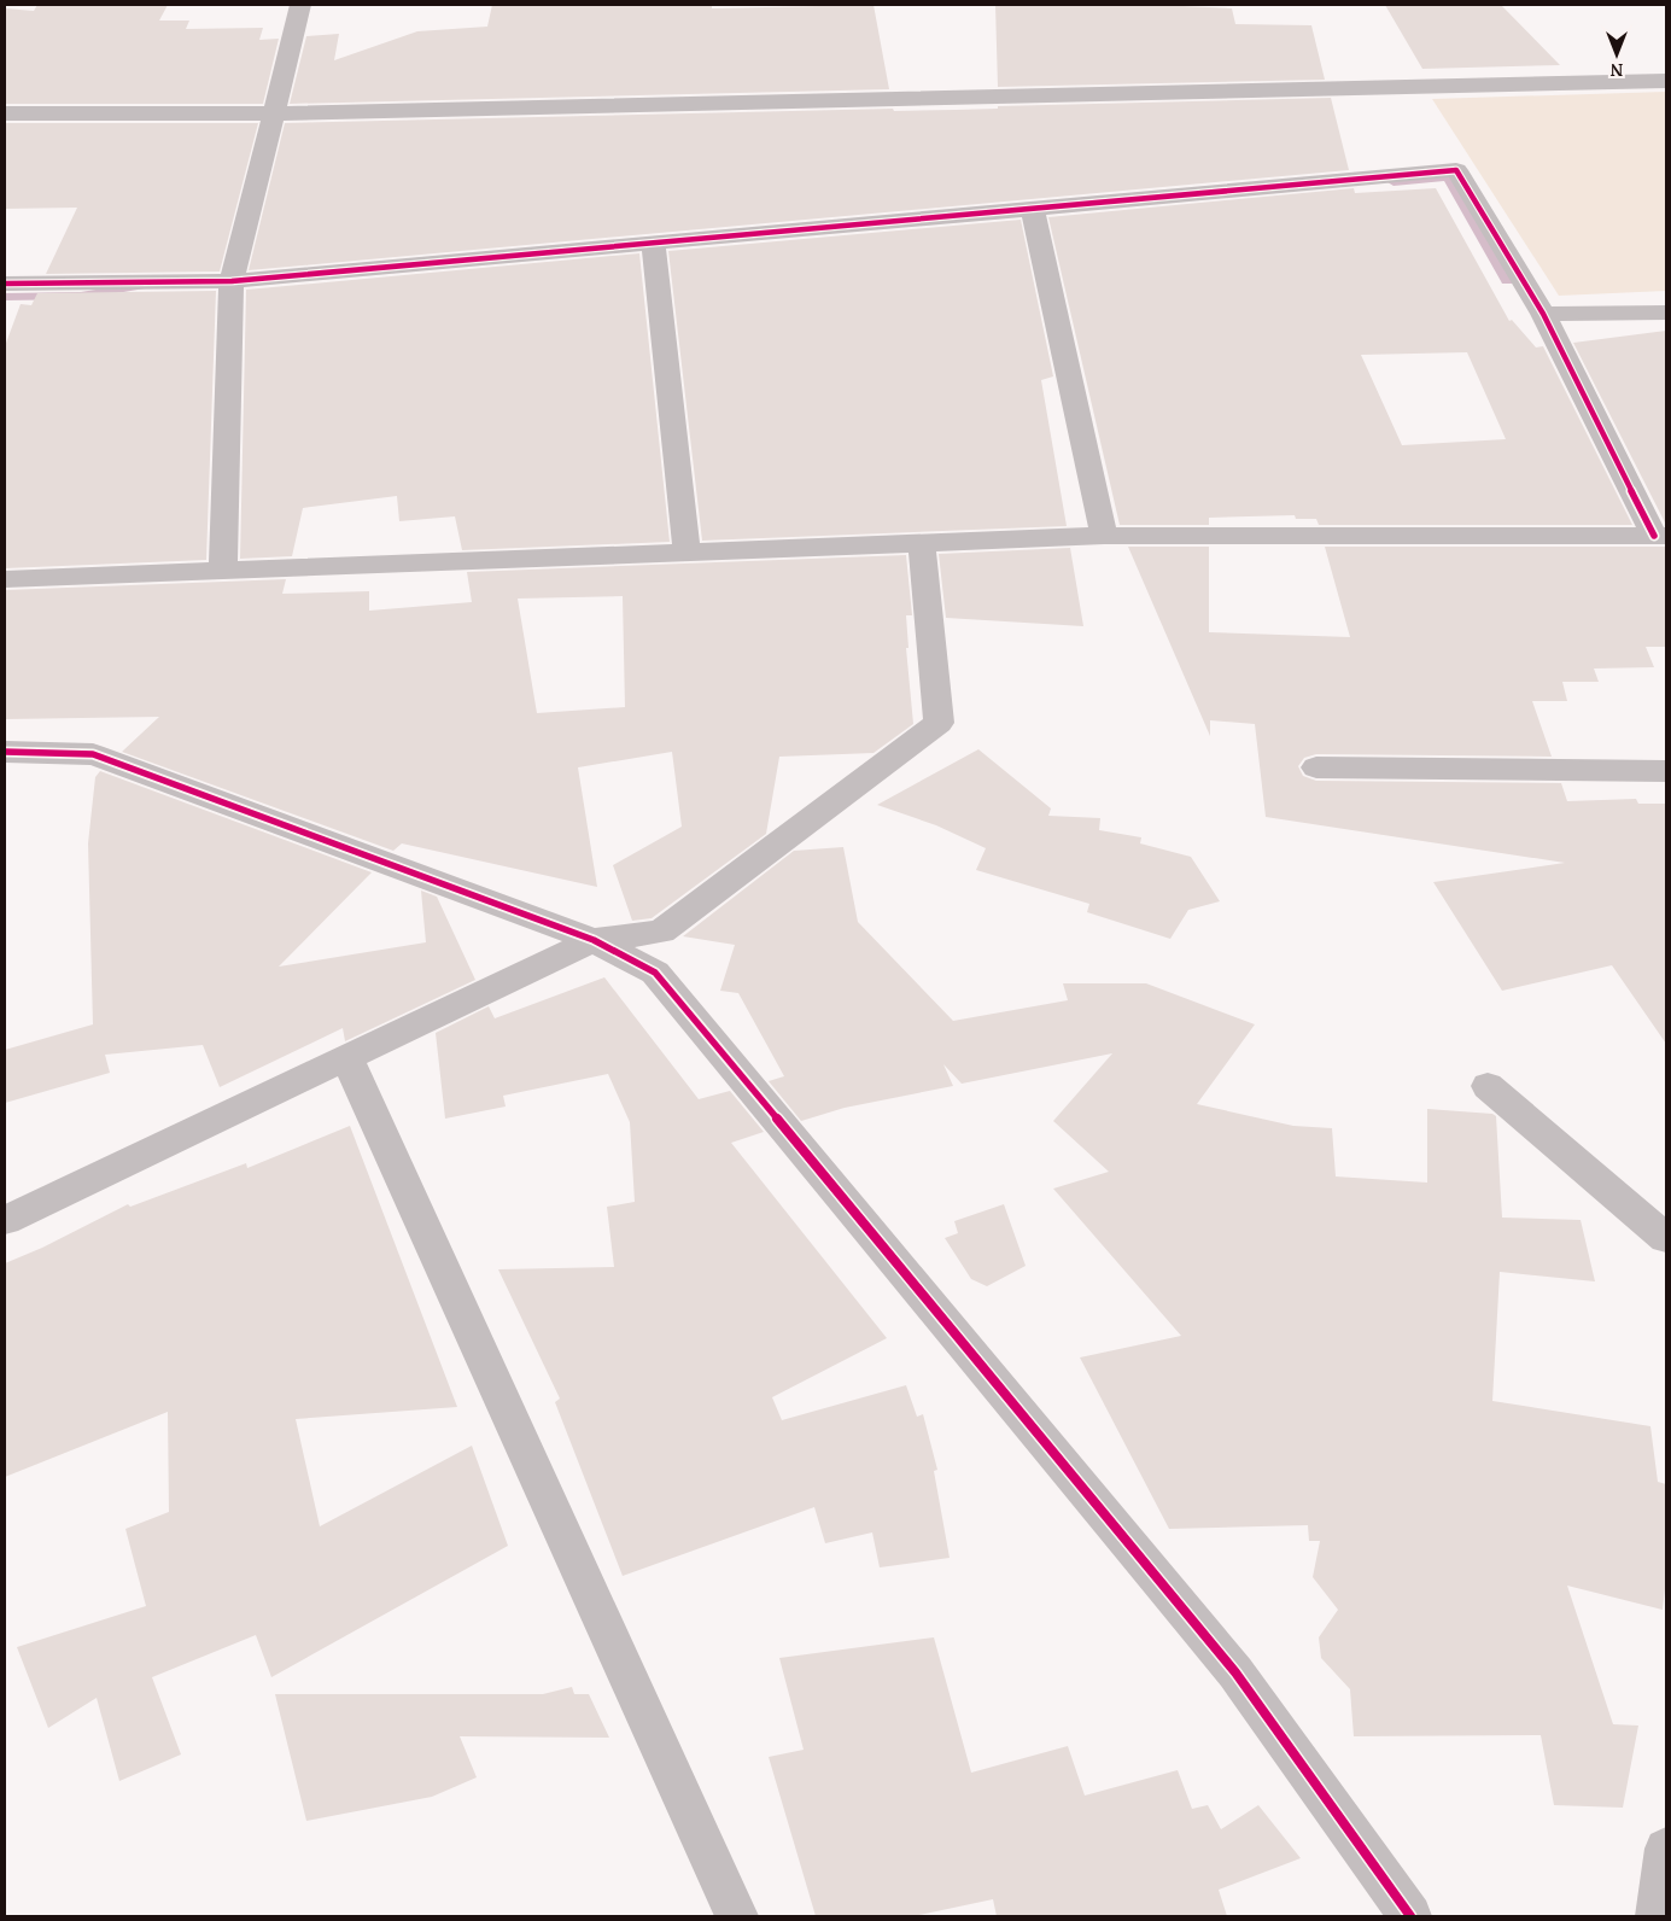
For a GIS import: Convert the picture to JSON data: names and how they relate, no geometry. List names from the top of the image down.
{
  "north": "bottom"
}
